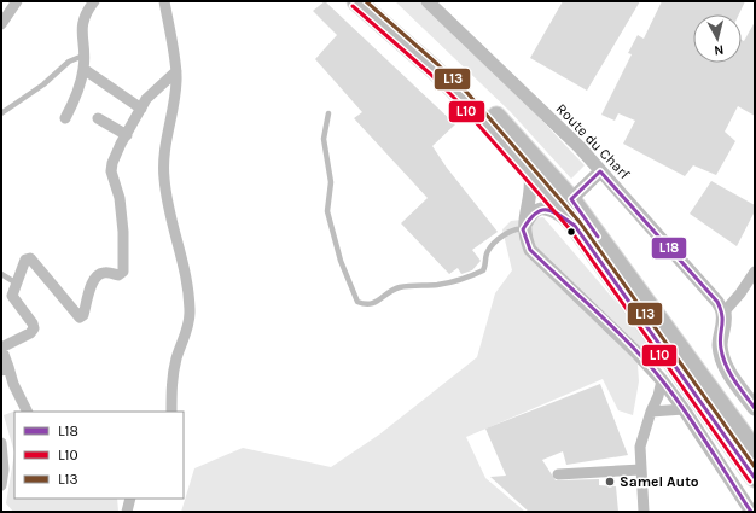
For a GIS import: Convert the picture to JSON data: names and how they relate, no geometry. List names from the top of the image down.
{
  "streets": {
    "street": ["Route du Charf"]
  },
  "places": ["Samel Auto"],
  "lines": ["transit line L13", "transit line L10", "transit line L18"],
  "legend": ["L18", "L10", "L13"],
  "north": "bottom"
}
